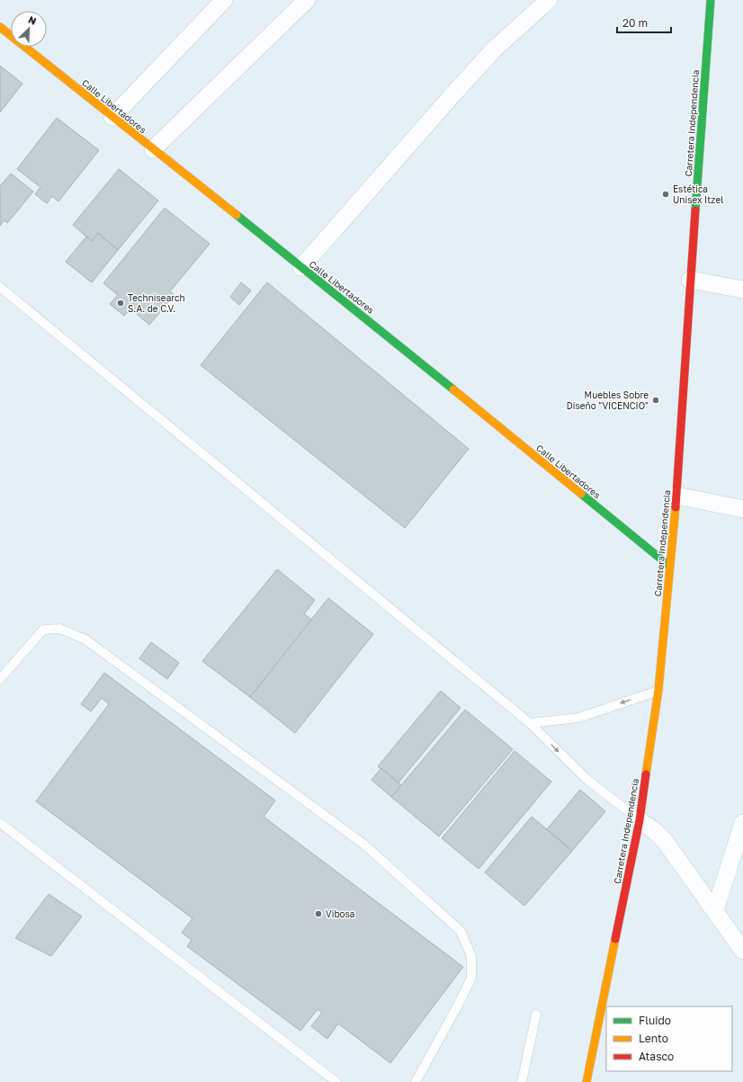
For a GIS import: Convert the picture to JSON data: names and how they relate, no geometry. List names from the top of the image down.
{
  "streets": {
    "main road": ["Calle Libertadores", "Carretera Independencia"]
  },
  "crossings": [
    ["Calle Libertadores", "Carretera Independencia"]
  ],
  "places": [
    "Estética Unisex Itzel",
    "Technisearch S.A. de C.V.",
    "Muebles Sobre Diseño \"VICENCIO\"",
    "Vibosa"
  ],
  "legend": ["Fluido", "Lento", "Atasco"],
  "scale_bar": "20 m",
  "north": "top right"
}
